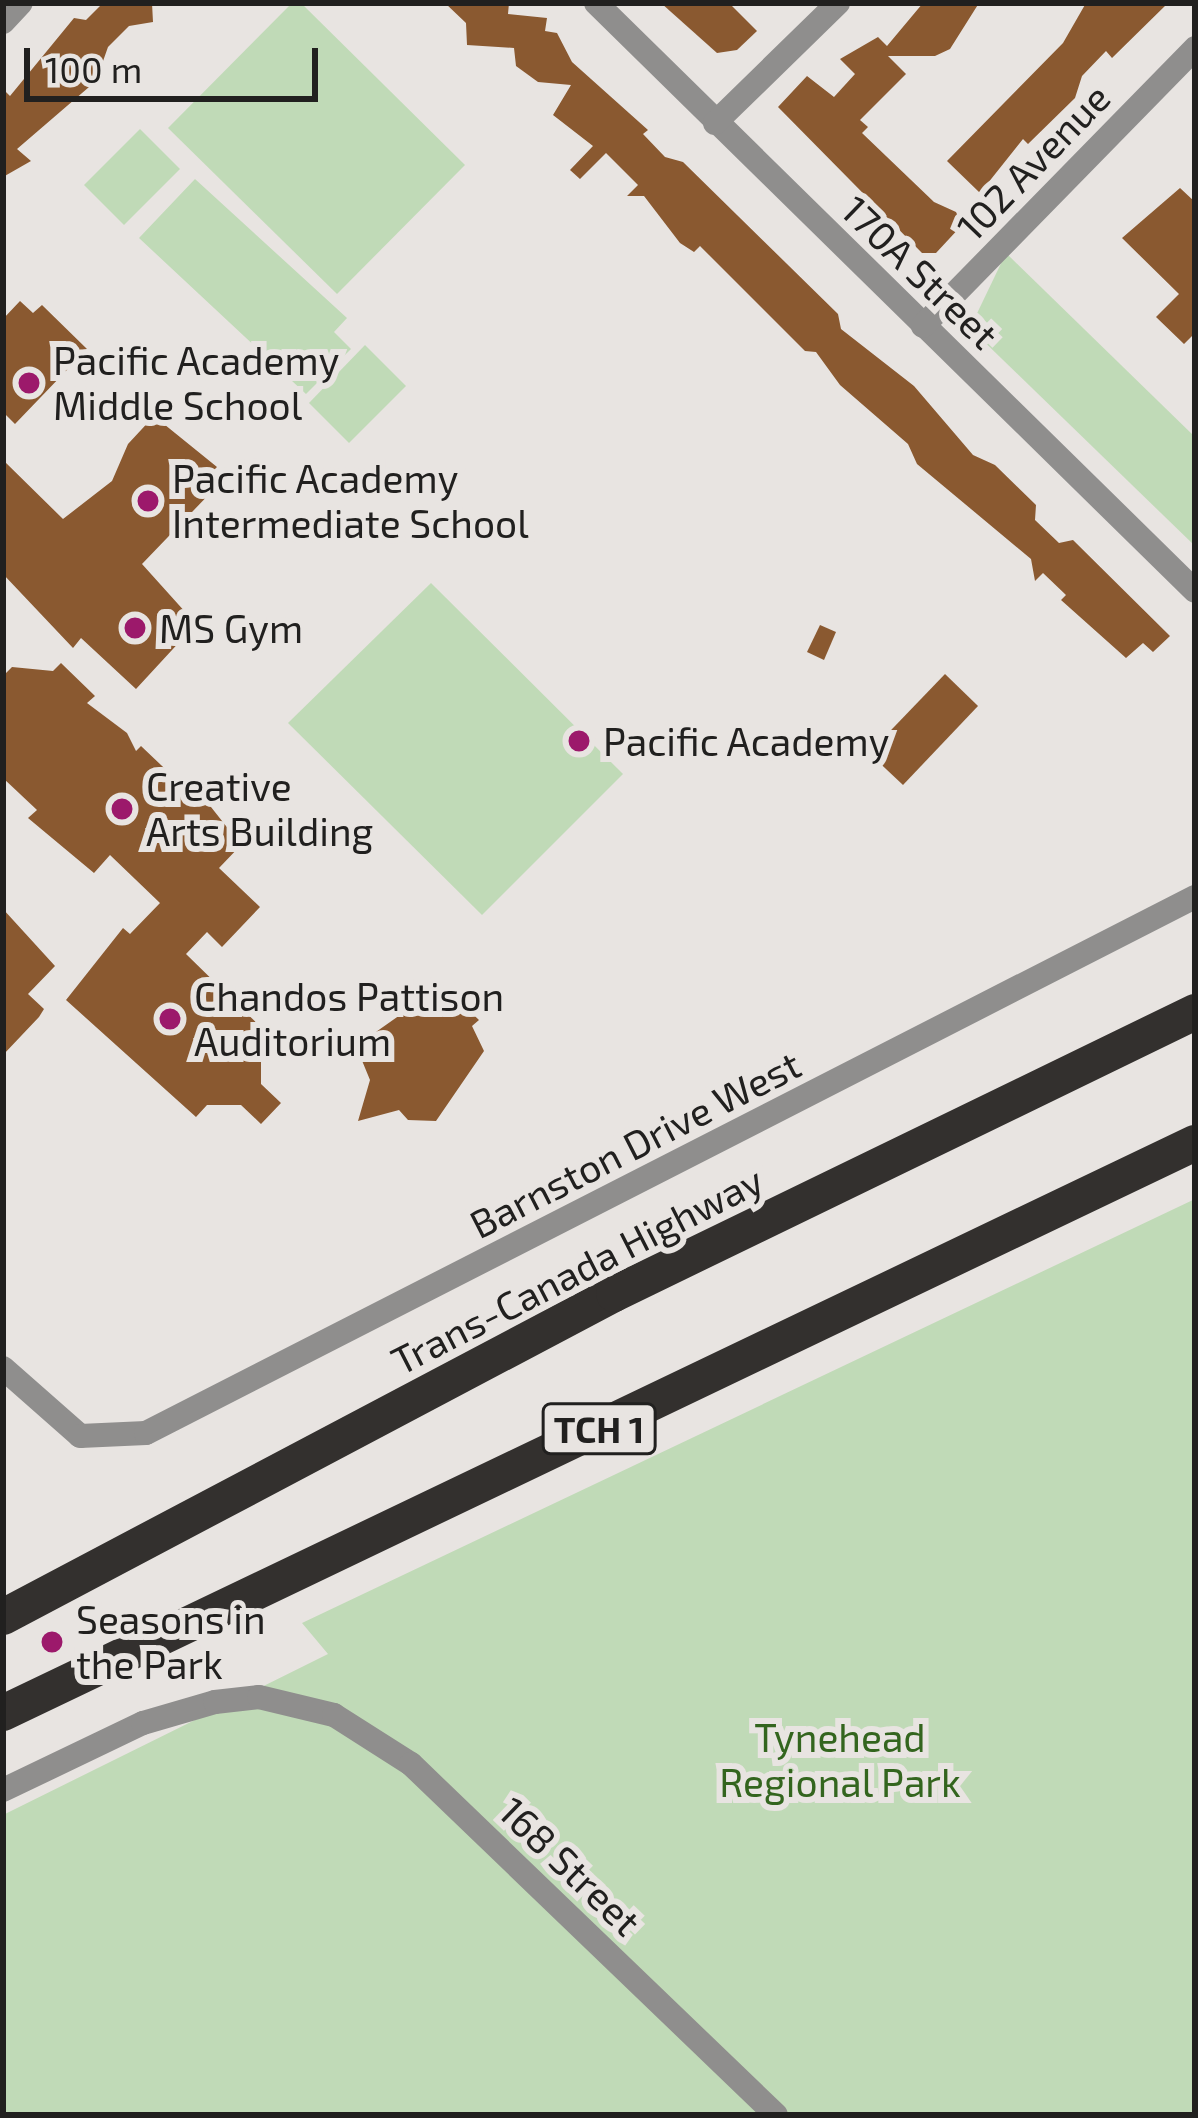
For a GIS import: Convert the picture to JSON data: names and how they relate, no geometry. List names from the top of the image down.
{
  "streets": {
    "highway": ["Trans-Canada Highway", "TCH 1"],
    "street": [
      "102 Avenue",
      "170A Street",
      "Barnston Drive West",
      "168 Street"
    ]
  },
  "crossings": [
    ["102 Avenue", "170A Street"]
  ],
  "parks": ["Tynehead Regional Park"],
  "places": [
    "Pacific Academy Middle School",
    "Pacific Academy Intermediate School",
    "MS Gym",
    "Pacific Academy",
    "Creative Arts Building",
    "Chandos Pattison Auditorium",
    "Seasons in the Park"
  ],
  "scale_bar": "100 m"
}
